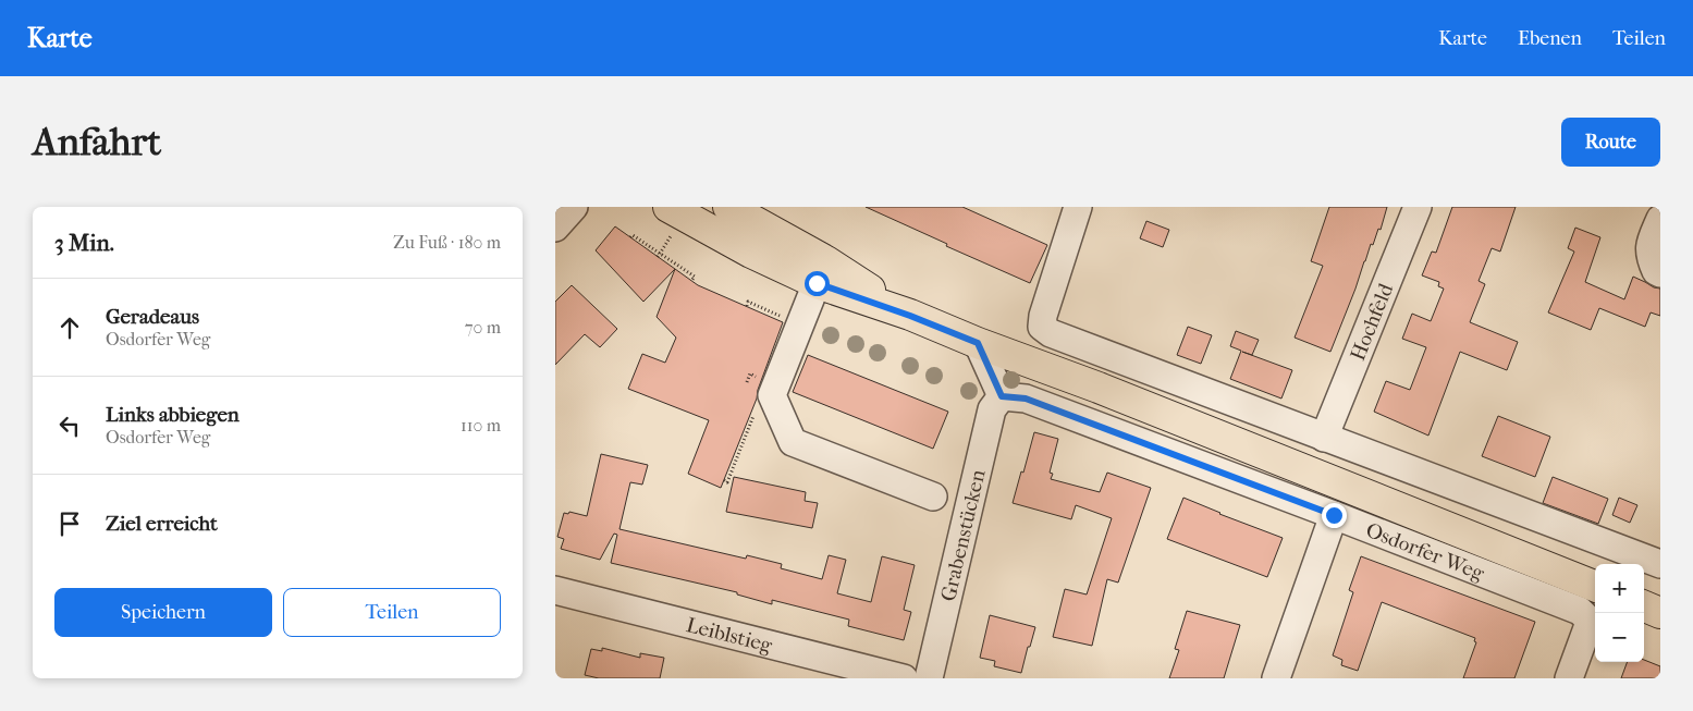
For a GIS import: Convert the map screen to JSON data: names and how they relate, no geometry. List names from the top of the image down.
{
  "streets": {
    "main road": ["Osdorfer Weg"],
    "street": ["Hochfeld", "Grabenstücken", "Leiblstieg"]
  },
  "crossings": [
    ["Grabenstücken", "Osdorfer Weg"]
  ],
  "page": {
    "header": "Karte",
    "nav": ["Karte", "Ebenen", "Teilen"],
    "buttons": [
      "Route",
      ["Speichern", "Teilen"]
    ],
    "title": "Anfahrt",
    "heading": ["3 Min.", "Zu Fuß · 180 m"],
    "list": [
      ["Geradeaus", "Osdorfer Weg", "70 m"],
      ["Links abbiegen", "Osdorfer Weg", "110 m"],
      "Ziel erreicht"
    ],
    "map_buttons": ["+", "−"]
  }
}
